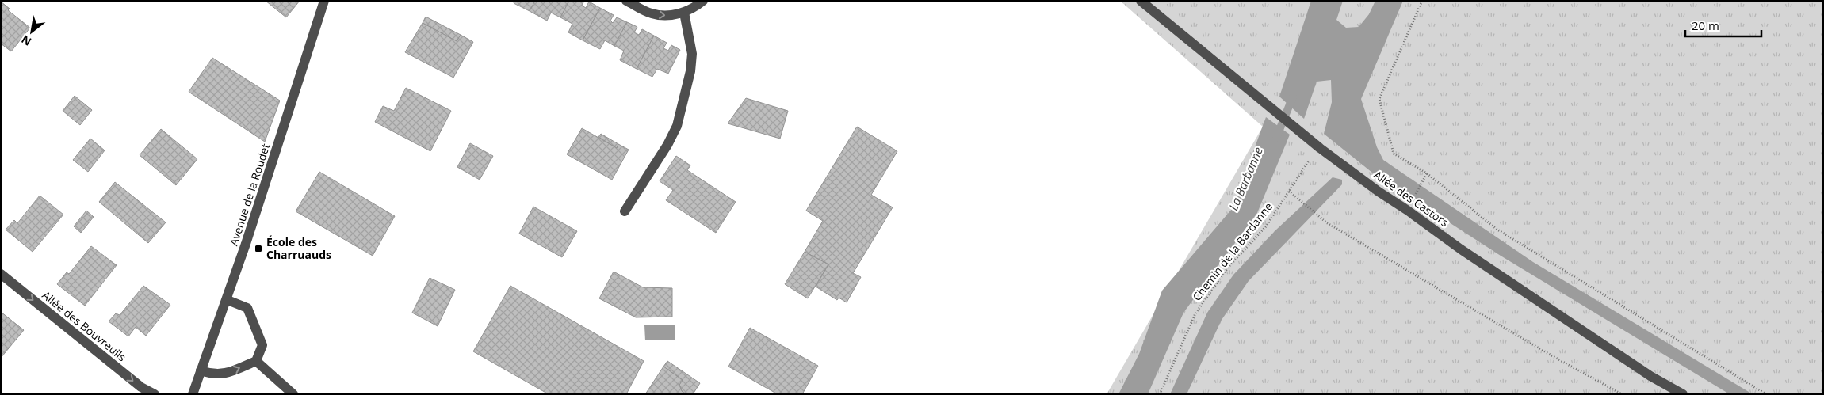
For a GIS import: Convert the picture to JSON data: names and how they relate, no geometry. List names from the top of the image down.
{
  "streets": {
    "street": ["Avenue de la Roudet", "Allée des Castors", "Allée des Bouvreuils"],
    "path": ["Chemin de la Bardanne"]
  },
  "crossings": [
    ["Allée des Castors", "Chemin de la Bardanne"]
  ],
  "one_way": ["Allée des Bouvreuils"],
  "water": ["La Barbanne"],
  "places": {
    "transit": ["École des Charruauds"]
  },
  "scale_bar": "20 m",
  "north": "bottom left"
}
